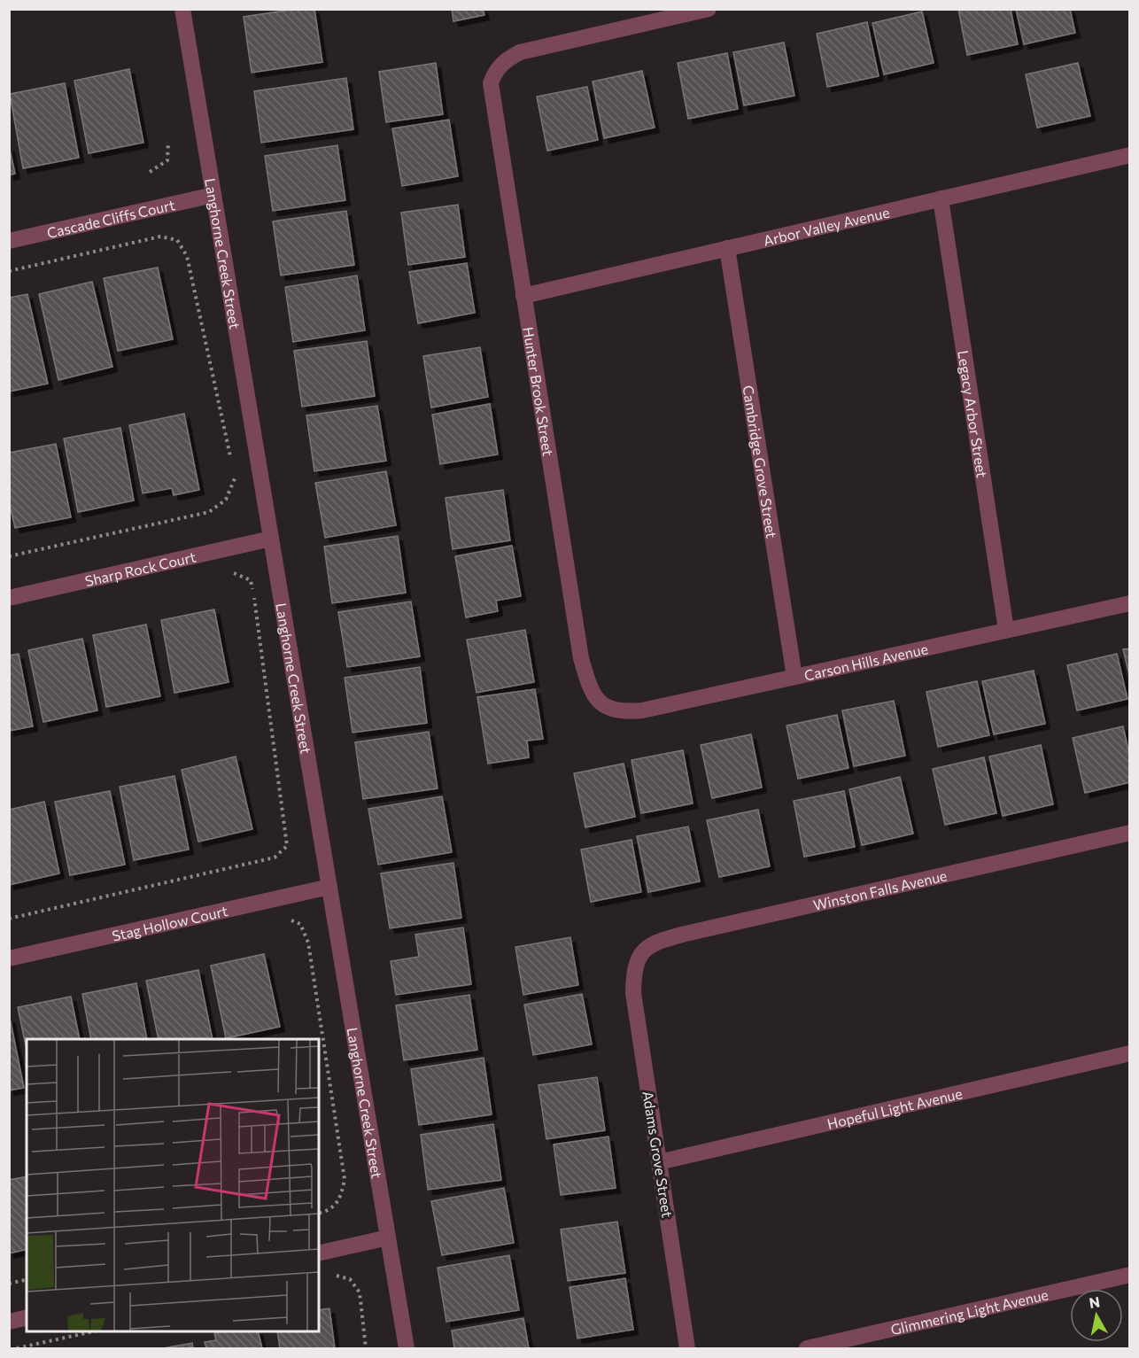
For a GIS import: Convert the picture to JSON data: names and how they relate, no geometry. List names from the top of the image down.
{
  "streets": {
    "street": [
      "Cascade Cliffs Court",
      "Arbor Valley Avenue",
      "Langhorne Creek Street",
      "Hunter Brook Street",
      "Legacy Arbor Street",
      "Cambridge Grove Street",
      "Sharp Rock Court",
      "Carson Hills Avenue",
      "Winston Falls Avenue",
      "Stag Hollow Court",
      "Hopeful Light Avenue",
      "Adams Grove Street",
      "Glimmering Light Avenue"
    ]
  },
  "crossings": [
    ["Cascade Cliffs Court", "Langhorne Creek Street"],
    ["Arbor Valley Avenue", "Hunter Brook Street"],
    ["Arbor Valley Avenue", "Legacy Arbor Street"],
    ["Arbor Valley Avenue", "Cambridge Grove Street"],
    ["Langhorne Creek Street", "Sharp Rock Court"],
    ["Langhorne Creek Street", "Stag Hollow Court"],
    ["Hunter Brook Street", "Carson Hills Avenue"],
    ["Legacy Arbor Street", "Carson Hills Avenue"],
    ["Cambridge Grove Street", "Carson Hills Avenue"],
    ["Winston Falls Avenue", "Adams Grove Street"],
    ["Hopeful Light Avenue", "Adams Grove Street"]
  ],
  "north": "top"
}
